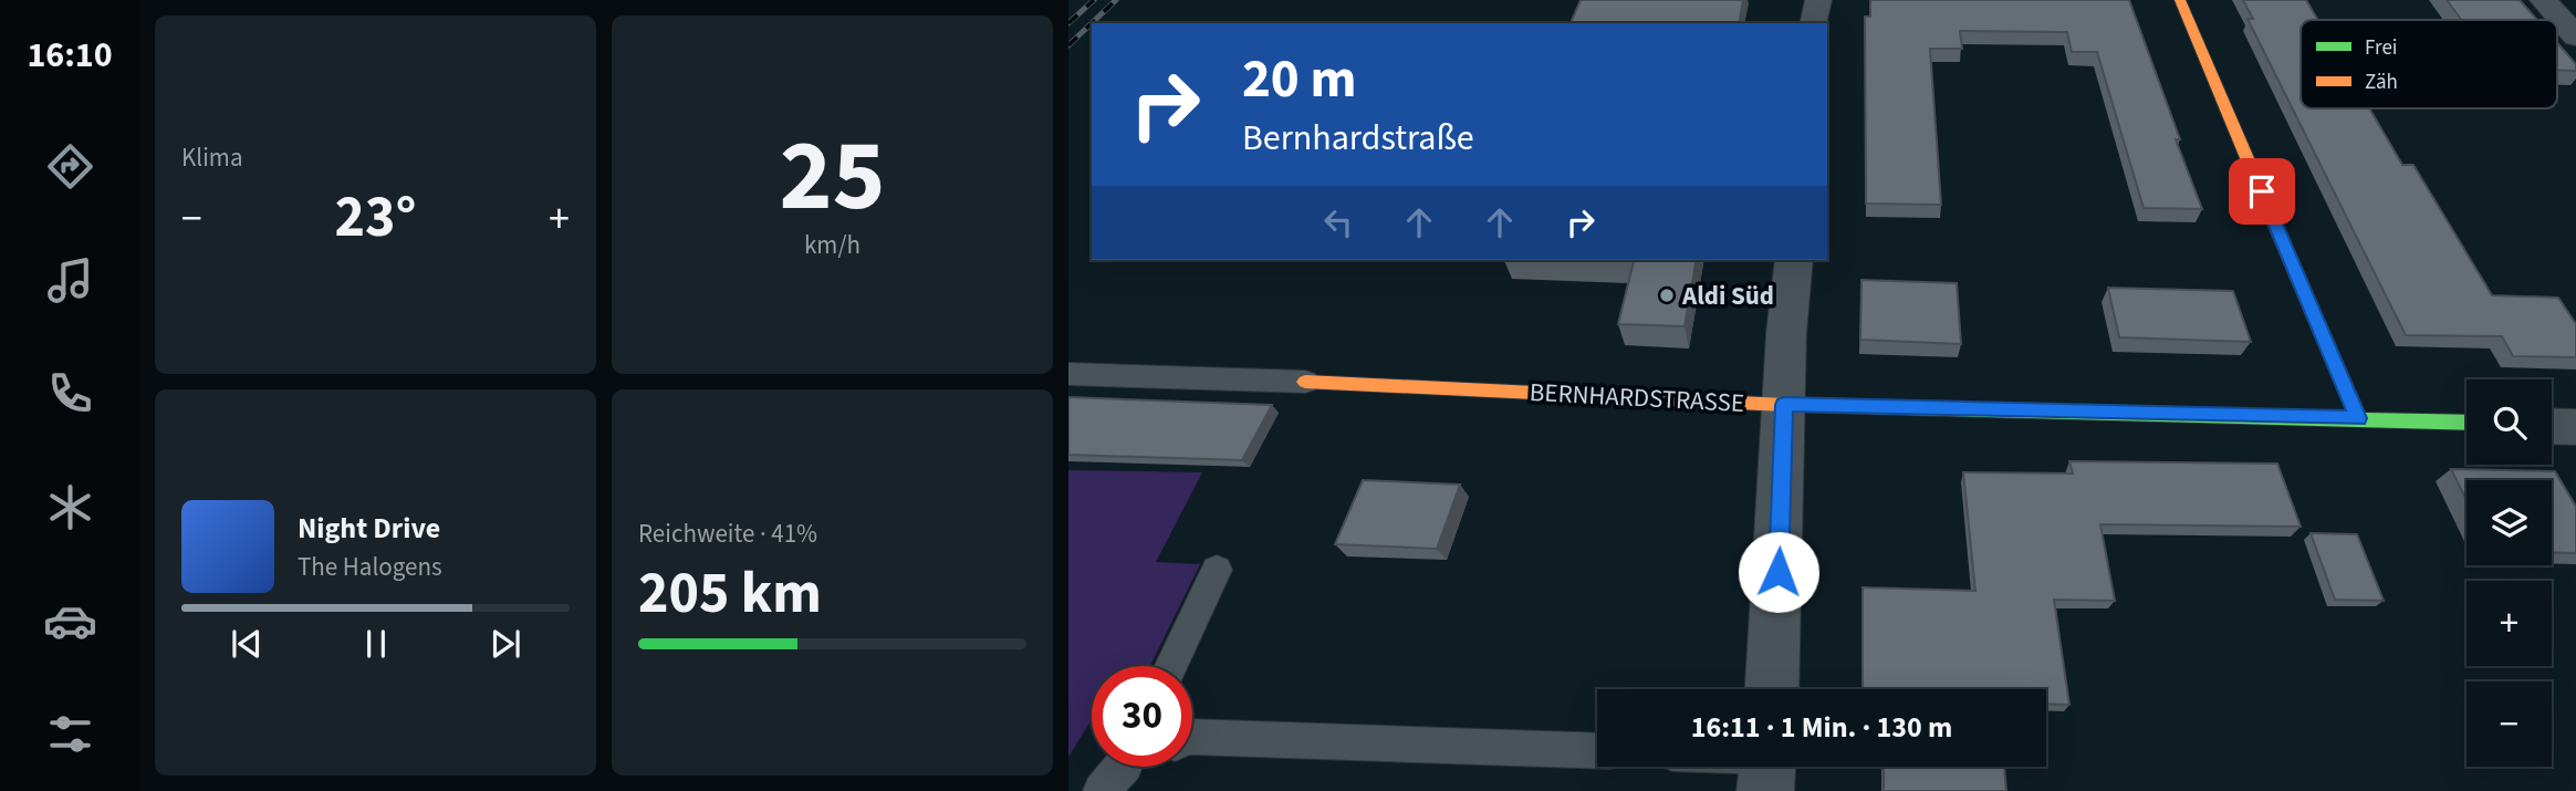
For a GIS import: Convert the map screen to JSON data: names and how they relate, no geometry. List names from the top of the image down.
{
  "streets": {
    "street": ["BERNHARDSTRASSE"]
  },
  "places": ["Aldi Süd"],
  "legend": ["Frei", "Zäh"],
  "page": {
    "tabs": "16:10",
    "tile": [
      "Klima",
      ["25", "km/h"],
      ["Reichweite · 41%", "205 km"]
    ],
    "turn": ["20 m", "Bernhardstraße"],
    "heat": ["−", "23°", "+"],
    "map_buttons": ["+", "−"],
    "song": ["Night Drive", "The Halogens"],
    "limit": "30",
    "trip": "16:11 · 1 Min. · 130 m"
  }
}
